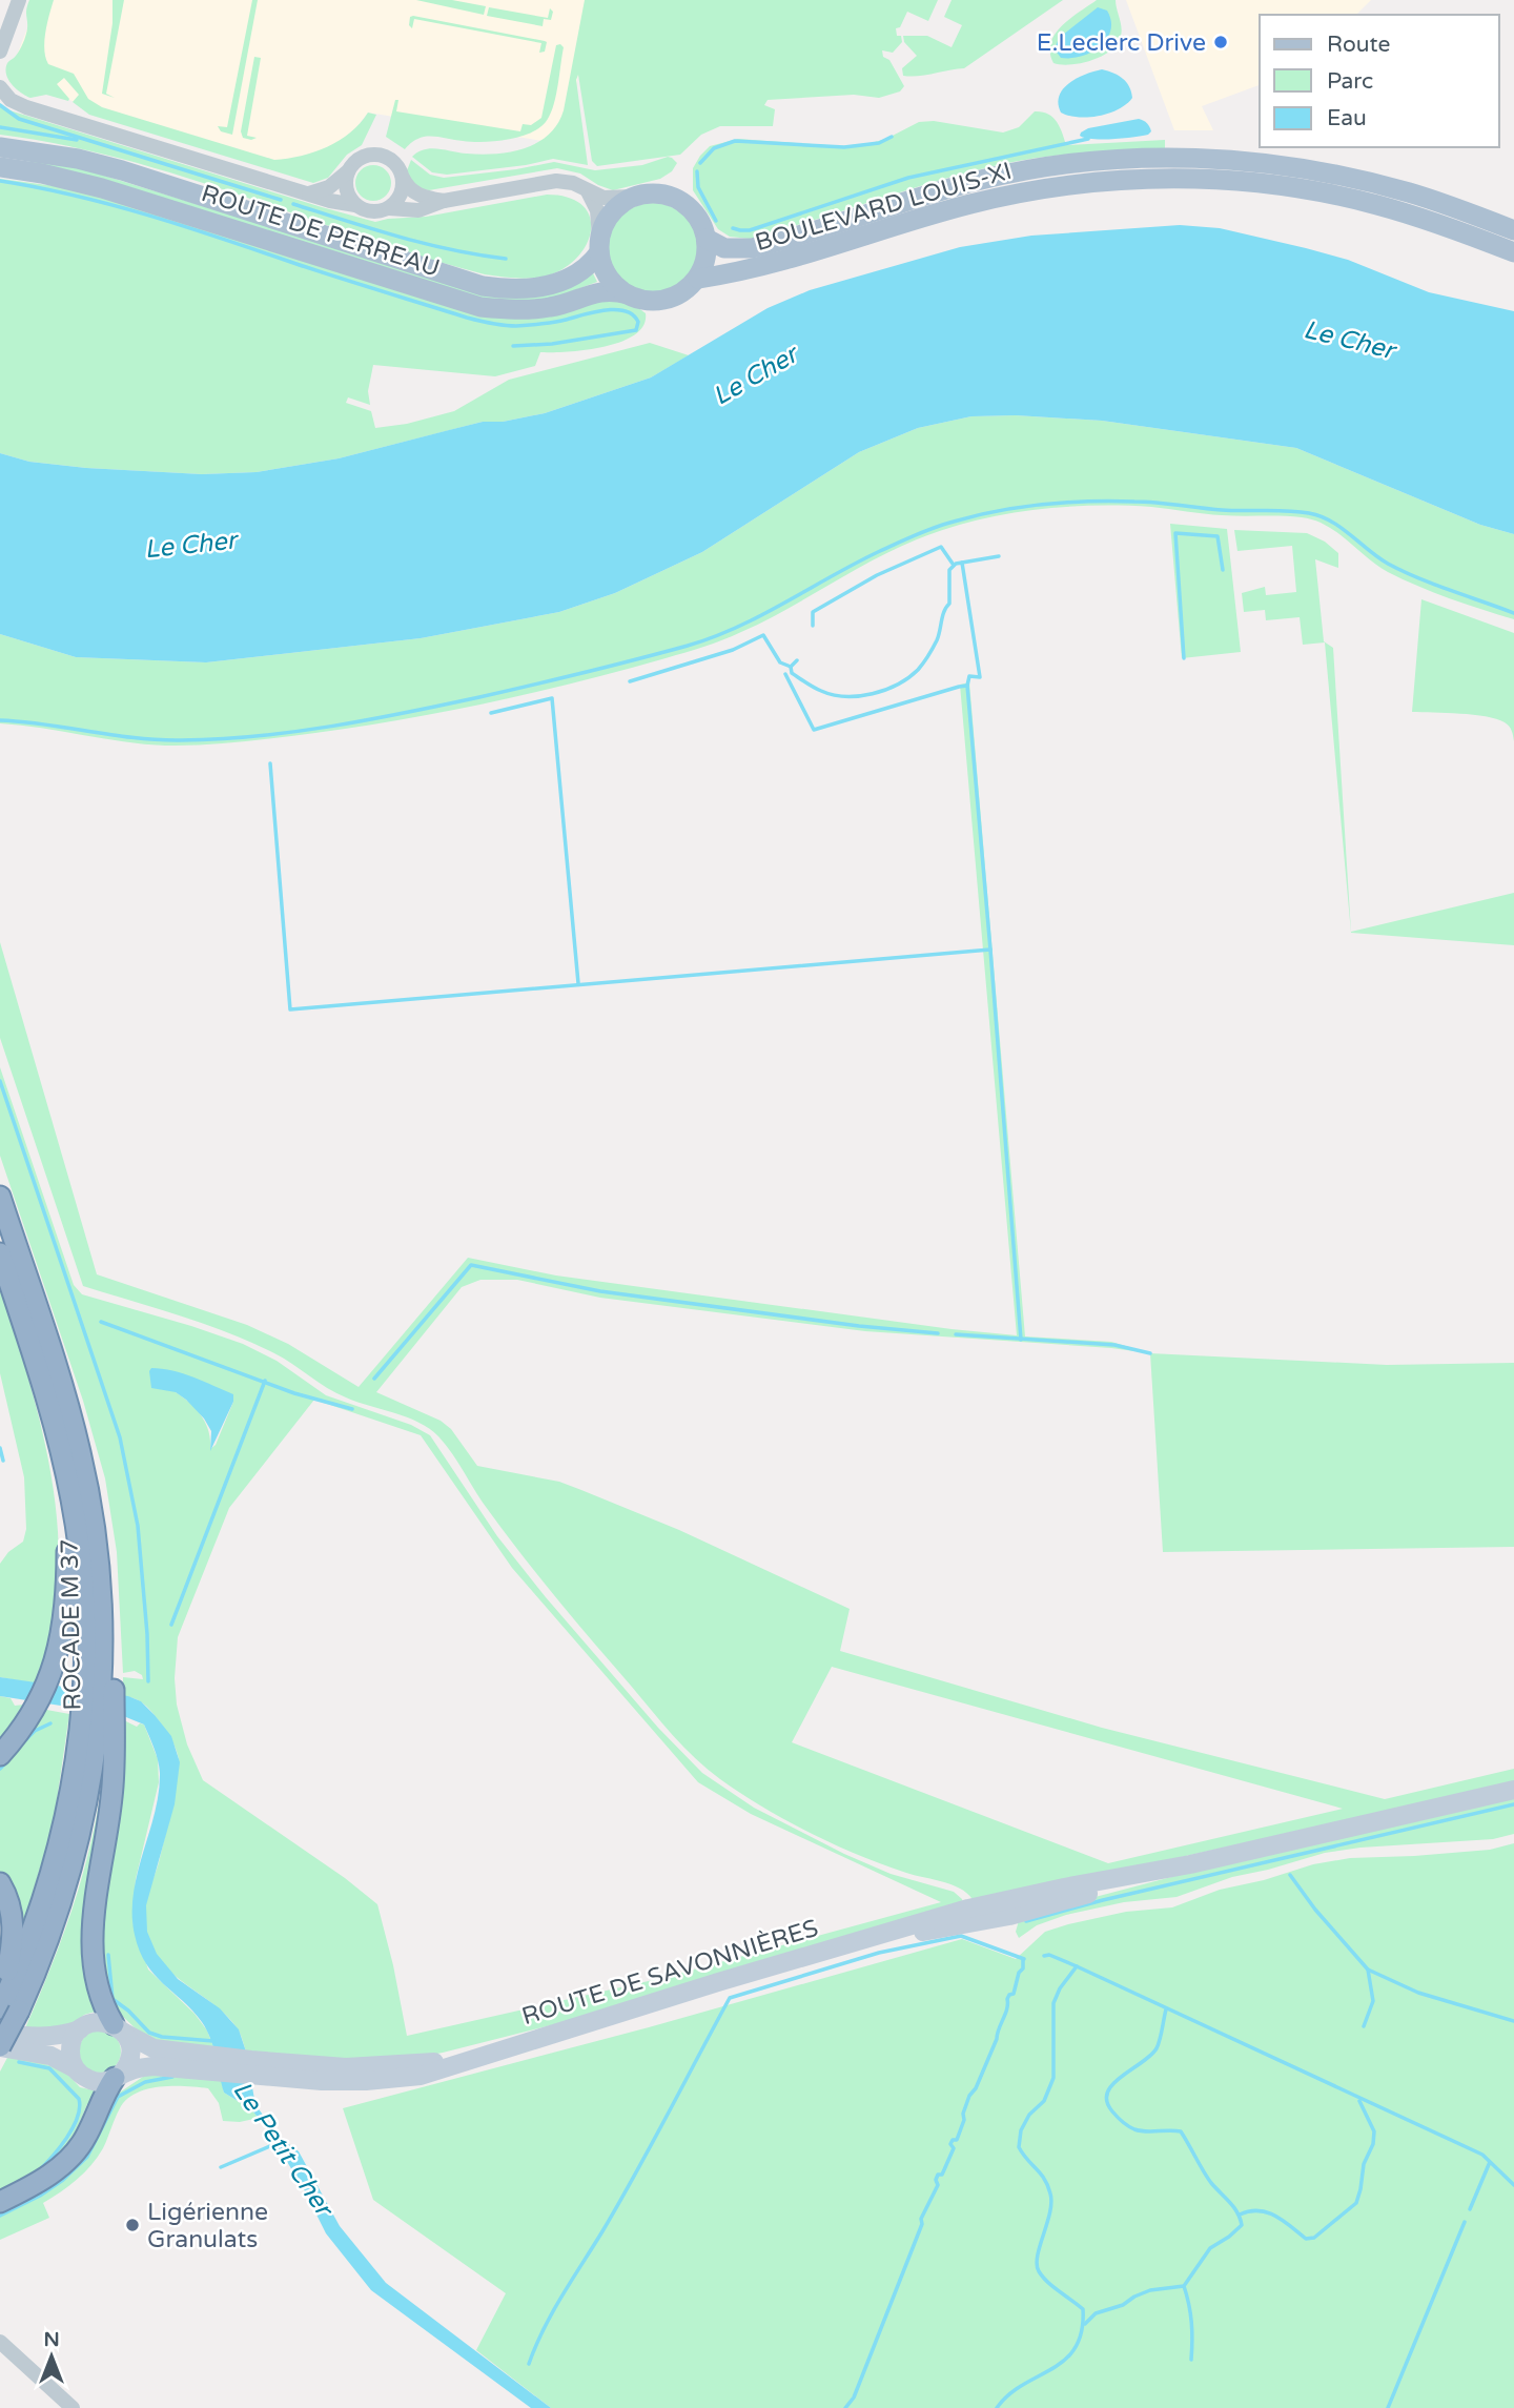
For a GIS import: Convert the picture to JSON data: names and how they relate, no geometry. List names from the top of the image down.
{
  "streets": {
    "highway": ["ROCADE M 37"],
    "main road": ["BOULEVARD LOUIS-XI", "ROUTE DE PERREAU", "ROUTE DE SAVONNIÈRES"]
  },
  "crossings": [
    ["BOULEVARD LOUIS-XI", "ROUTE DE PERREAU"]
  ],
  "water": ["Le Cher", "Le Petit Cher"],
  "places": ["E.Leclerc Drive", "Ligérienne Granulats"],
  "legend": ["Route", "Parc", "Eau"],
  "north": "top"
}
